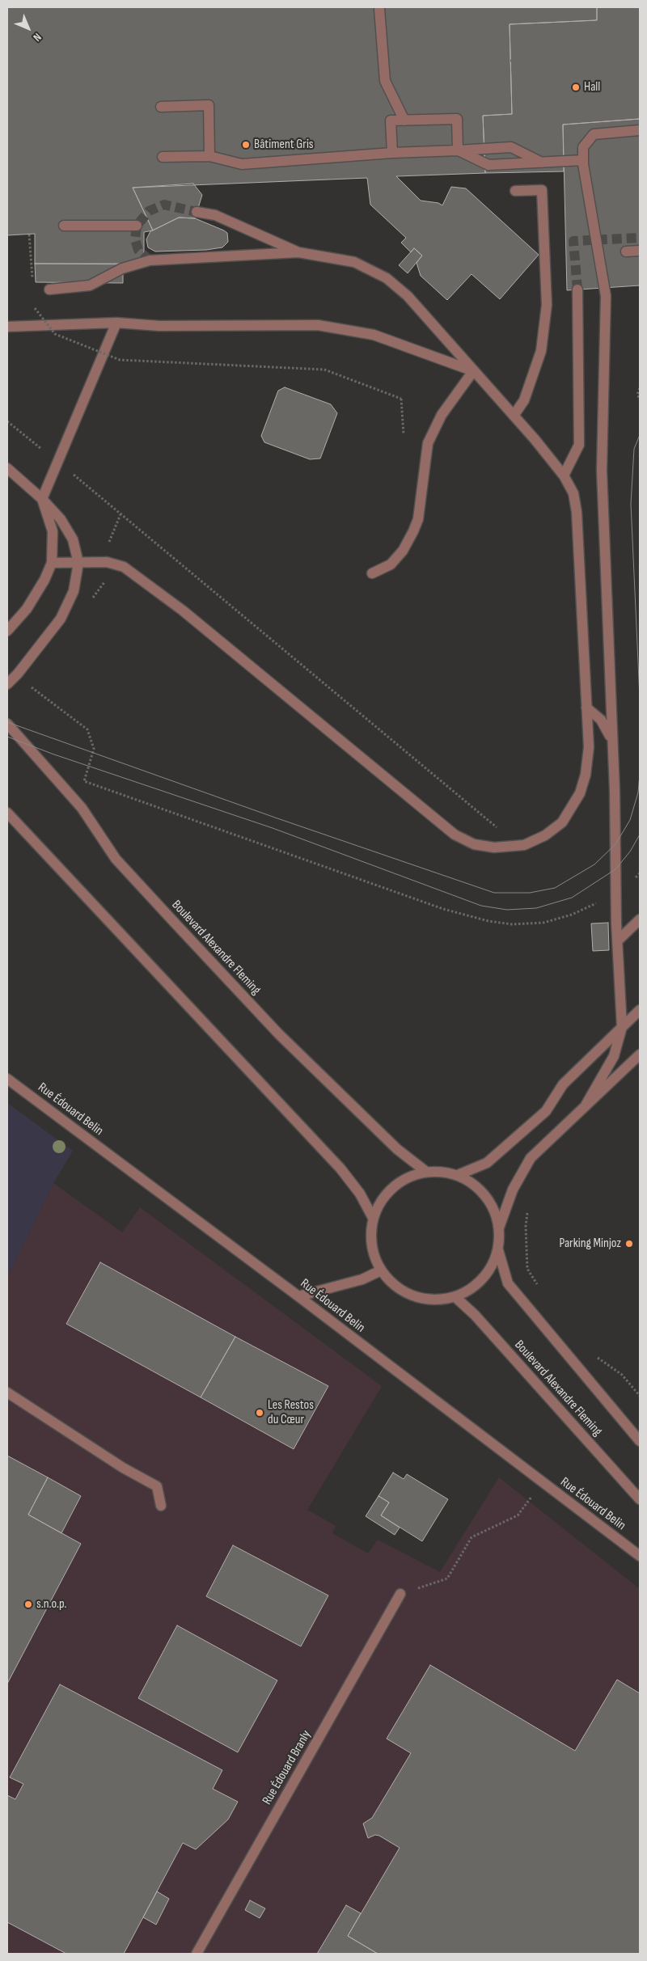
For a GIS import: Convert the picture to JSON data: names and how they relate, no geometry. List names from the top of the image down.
{
  "streets": {
    "street": ["Boulevard Alexandre Fleming", "Rue Édouard Belin", "Rue Édouard Branly"]
  },
  "places": [
    "Hall",
    "Bâtiment Gris",
    "Parking Minjoz",
    "Les Restos du Cœur",
    "s.n.o.p."
  ],
  "north": "bottom right"
}
